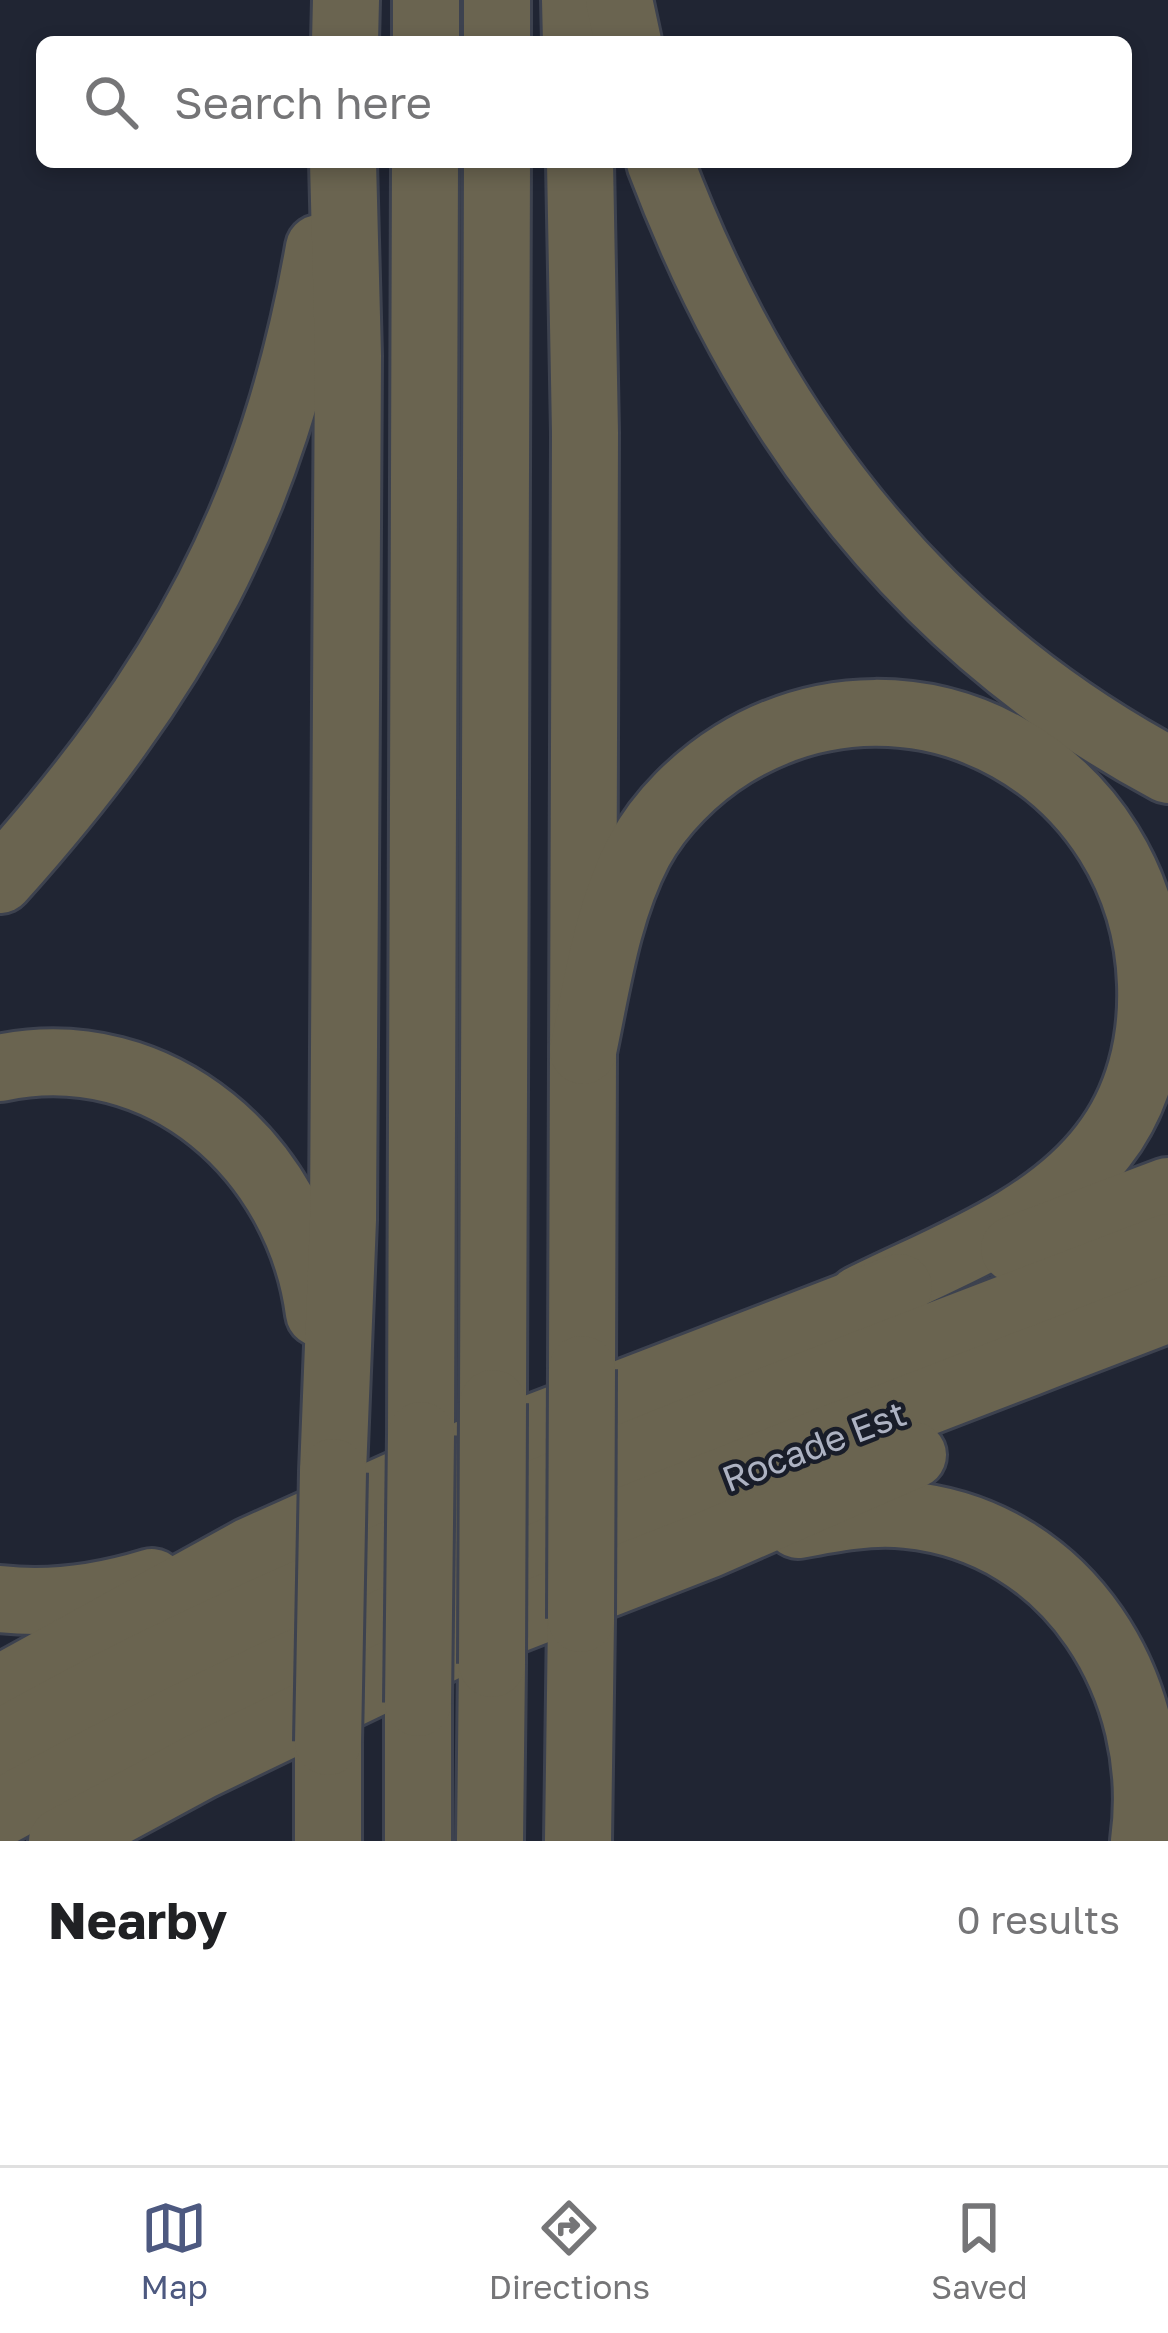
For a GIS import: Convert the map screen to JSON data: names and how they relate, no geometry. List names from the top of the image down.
{
  "streets": {
    "highway": ["Rocade Est"]
  },
  "page": {
    "search": "Search here",
    "heading": ["Nearby", "0 results"],
    "nav": ["Map", "Directions", "Saved"]
  }
}
